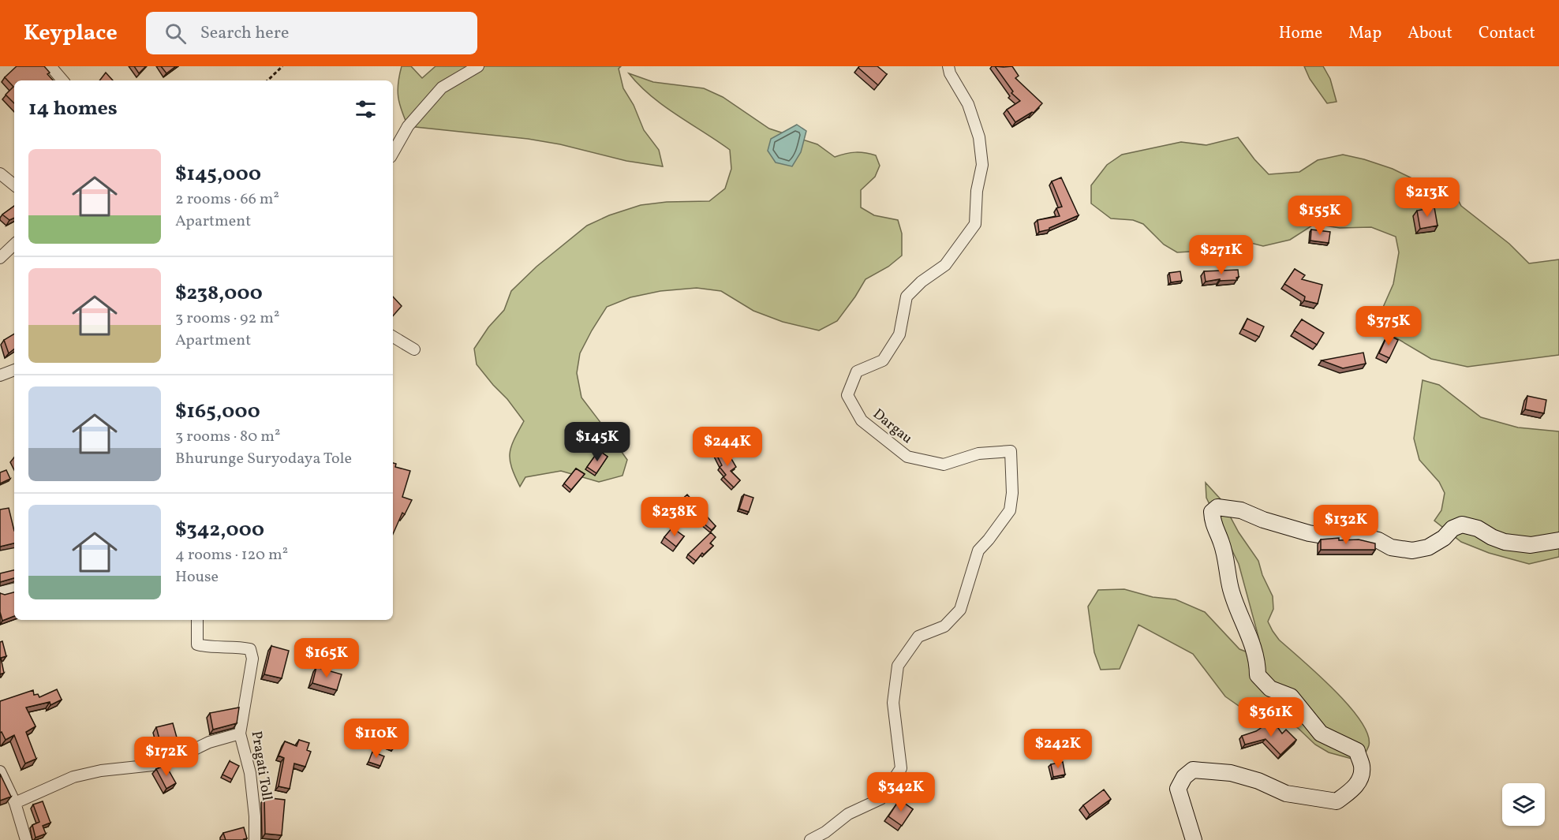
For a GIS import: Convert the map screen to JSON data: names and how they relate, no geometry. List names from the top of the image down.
{
  "streets": {
    "street": ["Dargau", "Pragati Toll"]
  },
  "page": {
    "header": "Keyplace",
    "search": "Search here",
    "nav": [
      "Home",
      "Map",
      "About",
      "Contact"
    ],
    "heading": "14 homes",
    "list": [
      {
        "name": "$145,000",
        "note": "2 rooms · 66 m² · Apartment"
      },
      {
        "name": "$238,000",
        "note": "3 rooms · 92 m² · Apartment"
      },
      {
        "name": "$165,000",
        "note": "3 rooms · 80 m² · Bhurunge Suryodaya Tole"
      },
      {
        "name": "$342,000",
        "note": "4 rooms · 120 m² · House"
      }
    ],
    "price": [
      "$213K",
      "$155K",
      "$271K",
      "$375K",
      "$145K",
      "$244K",
      "$238K",
      "$132K",
      "$165K",
      "$361K",
      "$110K",
      "$242K",
      "$172K",
      "$342K"
    ]
  }
}
